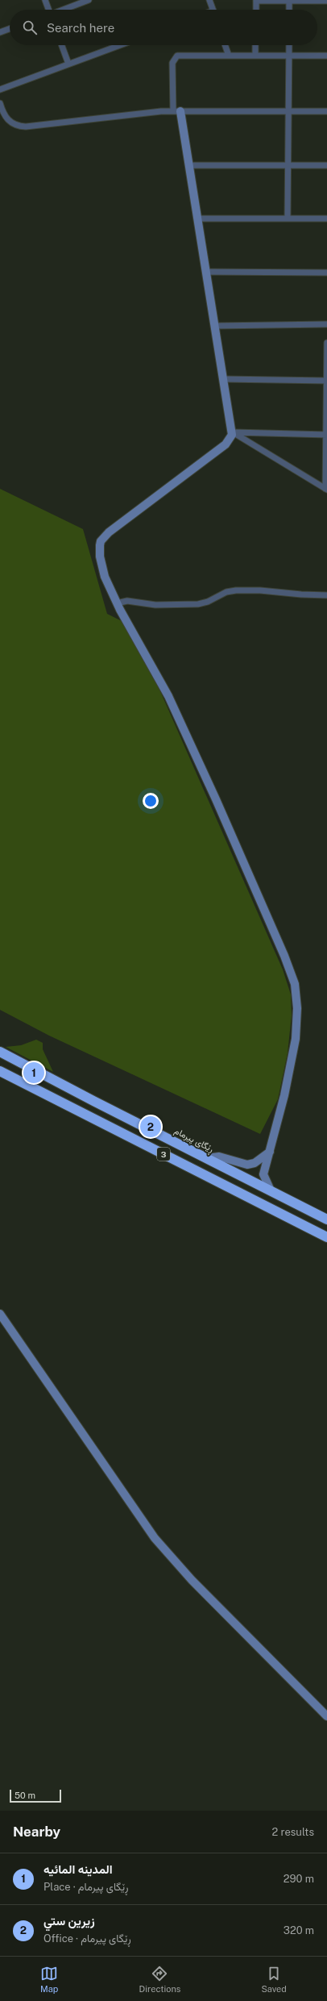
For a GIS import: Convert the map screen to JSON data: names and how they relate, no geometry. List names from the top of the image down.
{
  "streets": {
    "highway": ["ڕێگای پیرمام", "3"]
  },
  "scale_bar": "50 m",
  "page": {
    "search": "Search here",
    "pins": ["1", "2"],
    "scale": "50 m",
    "heading": ["Nearby", "2 results"],
    "list": [
      {
        "mark": "1",
        "name": "المدينه المائيه",
        "note": "Place · ڕێگای پیرمام",
        "value": "290 m"
      },
      {
        "mark": "2",
        "name": "زيرين ستي",
        "note": "Office · ڕێگای پیرمام",
        "value": "320 m"
      }
    ],
    "nav": ["Map", "Directions", "Saved"]
  }
}
